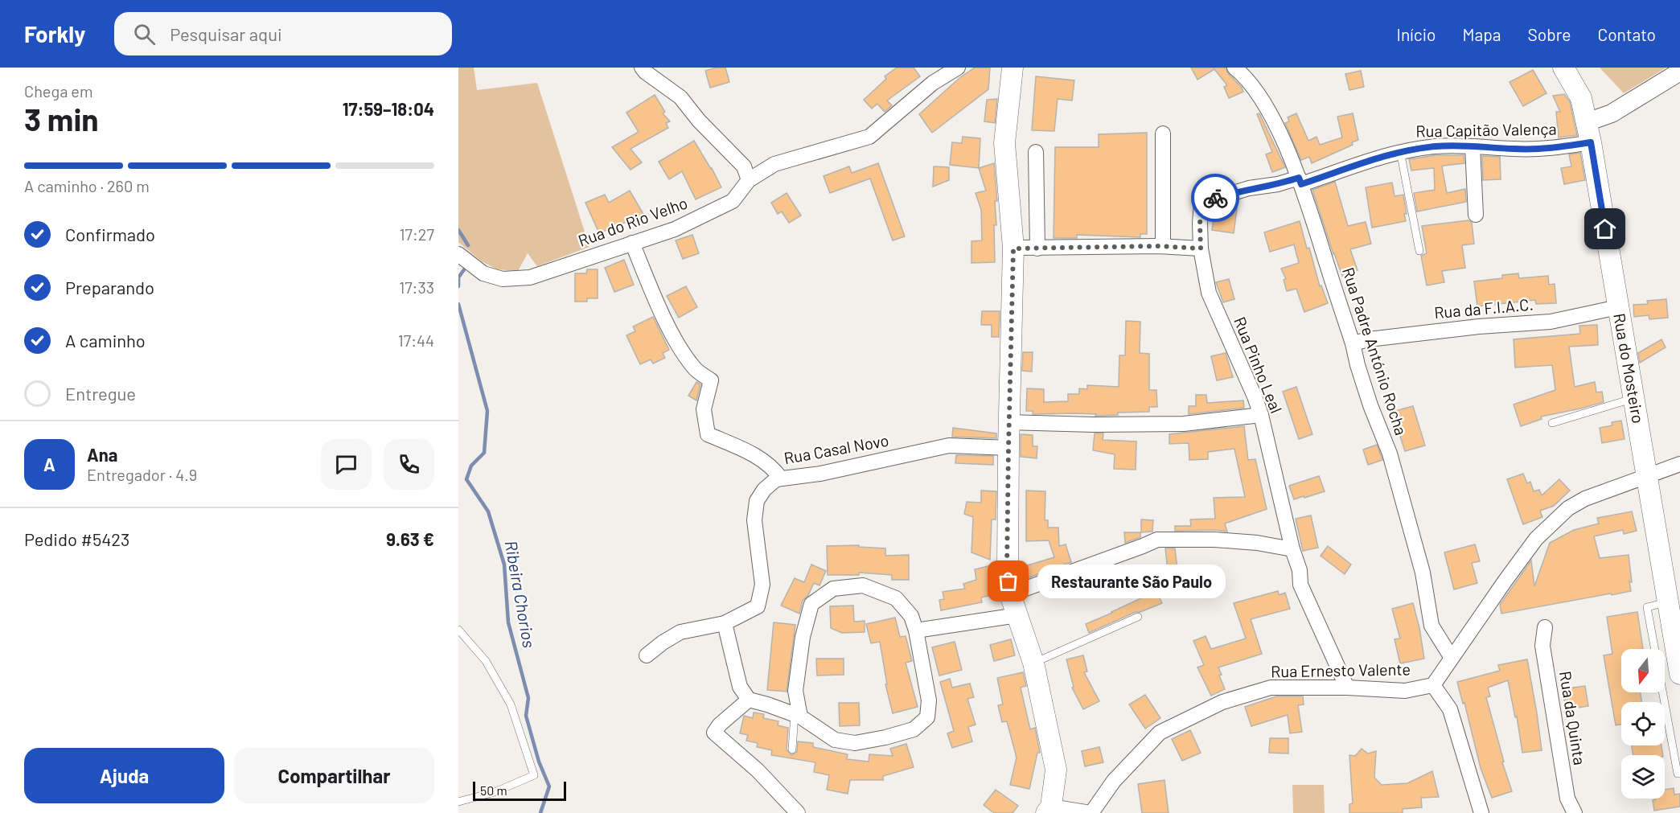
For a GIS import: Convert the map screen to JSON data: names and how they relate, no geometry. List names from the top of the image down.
{
  "streets": {
    "main road": ["Rua do Mosteiro"],
    "street": [
      "Rua Capitão Valença",
      "Rua do Rio Velho",
      "Rua da F.I.A.C.",
      "Rua Padre António Rocha",
      "Rua Pinho Leal",
      "Rua Casal Novo",
      "Rua Ernesto Valente",
      "Rua da Quinta"
    ]
  },
  "crossings": [
    ["Rua Capitão Valença", "Rua Padre António Rocha"],
    ["Rua Capitão Valença", "Rua Pinho Leal"],
    ["Rua Capitão Valença", "Rua do Mosteiro"],
    ["Rua da F.I.A.C.", "Rua Padre António Rocha"],
    ["Rua da F.I.A.C.", "Rua do Mosteiro"],
    ["Rua Padre António Rocha", "Rua Pinho Leal"],
    ["Rua Pinho Leal", "Rua Ernesto Valente"]
  ],
  "water": ["Ribeira Chorios"],
  "places": ["Restaurante São Paulo"],
  "scale_bar": "50 m",
  "north": "bottom",
  "page": {
    "header": "Forkly",
    "search": "Pesquisar aqui",
    "nav": [
      "Início",
      "Mapa",
      "Sobre",
      "Contato"
    ],
    "heading": ["3 min", "Chega em", "17:59–18:04"],
    "panel": [
      "Ana",
      "Entregador · 4.9",
      "Pedido #5423",
      "9.63 €"
    ],
    "bar": "A caminho · 260 m",
    "list": [
      ["Confirmado", "17:27"],
      ["Preparando", "17:33"],
      ["A caminho", "17:44"],
      "Entregue"
    ],
    "round": "A",
    "bubble": "Restaurante São Paulo",
    "buttons": ["Ajuda", "Compartilhar"],
    "scale": "50 m"
  }
}
